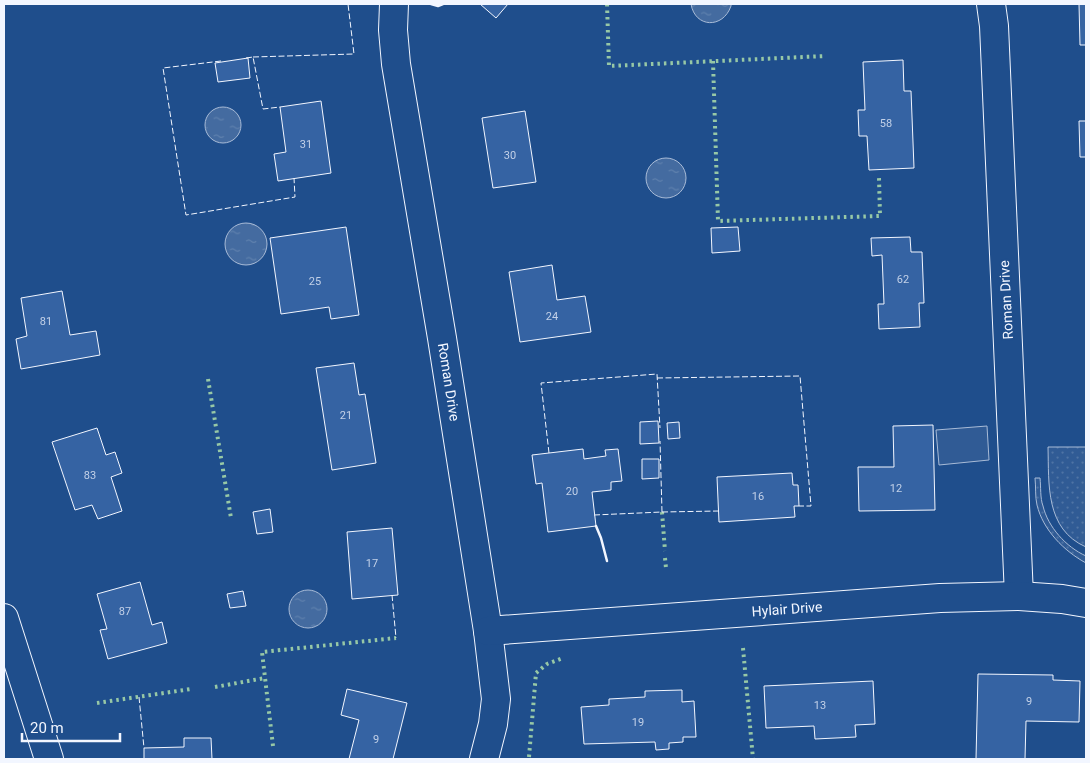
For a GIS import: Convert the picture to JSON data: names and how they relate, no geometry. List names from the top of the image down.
{
  "streets": {
    "street": ["Roman Drive", "Hylair Drive"]
  },
  "crossings": [
    ["Roman Drive", "Hylair Drive"]
  ],
  "house_numbers": [
    "58",
    "31",
    "30",
    "62",
    "25",
    "24",
    "81",
    "21",
    "83",
    "12",
    "20",
    "16",
    "17",
    "87",
    "9",
    "13",
    "19",
    "9"
  ],
  "scale_bar": "20 m"
}
